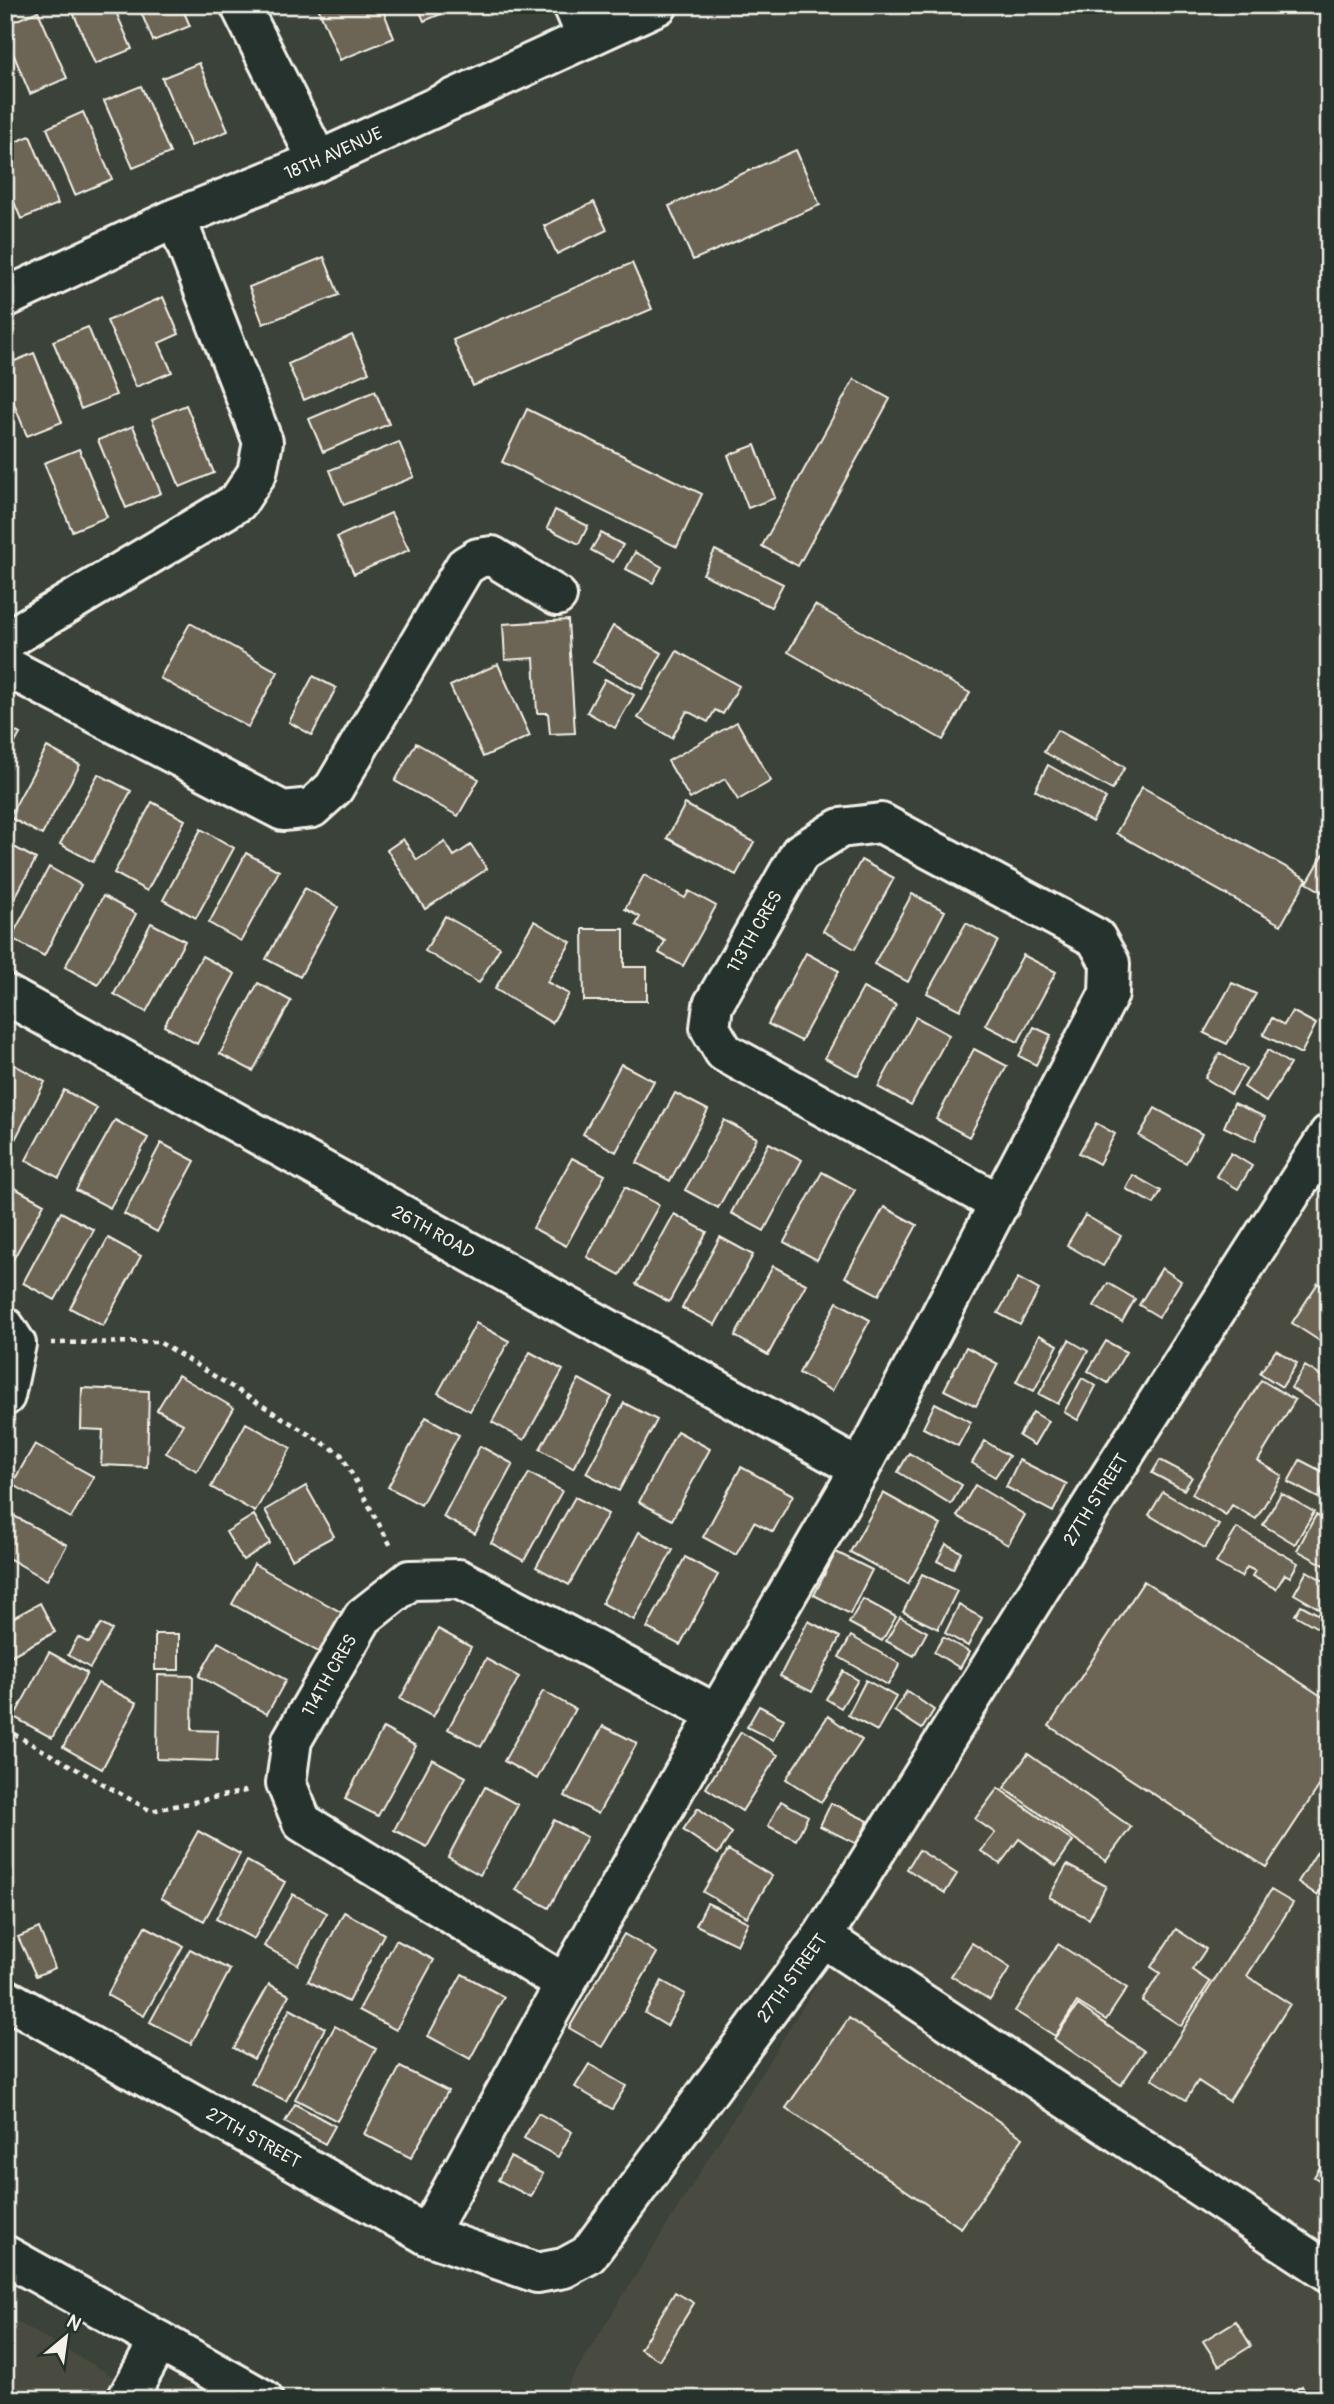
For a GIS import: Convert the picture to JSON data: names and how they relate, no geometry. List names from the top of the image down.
{
  "streets": {
    "street": [
      "18TH AVENUE",
      "113TH CRES",
      "26TH ROAD",
      "27TH STREET",
      "114TH CRES"
    ]
  },
  "north": "top right"
}
